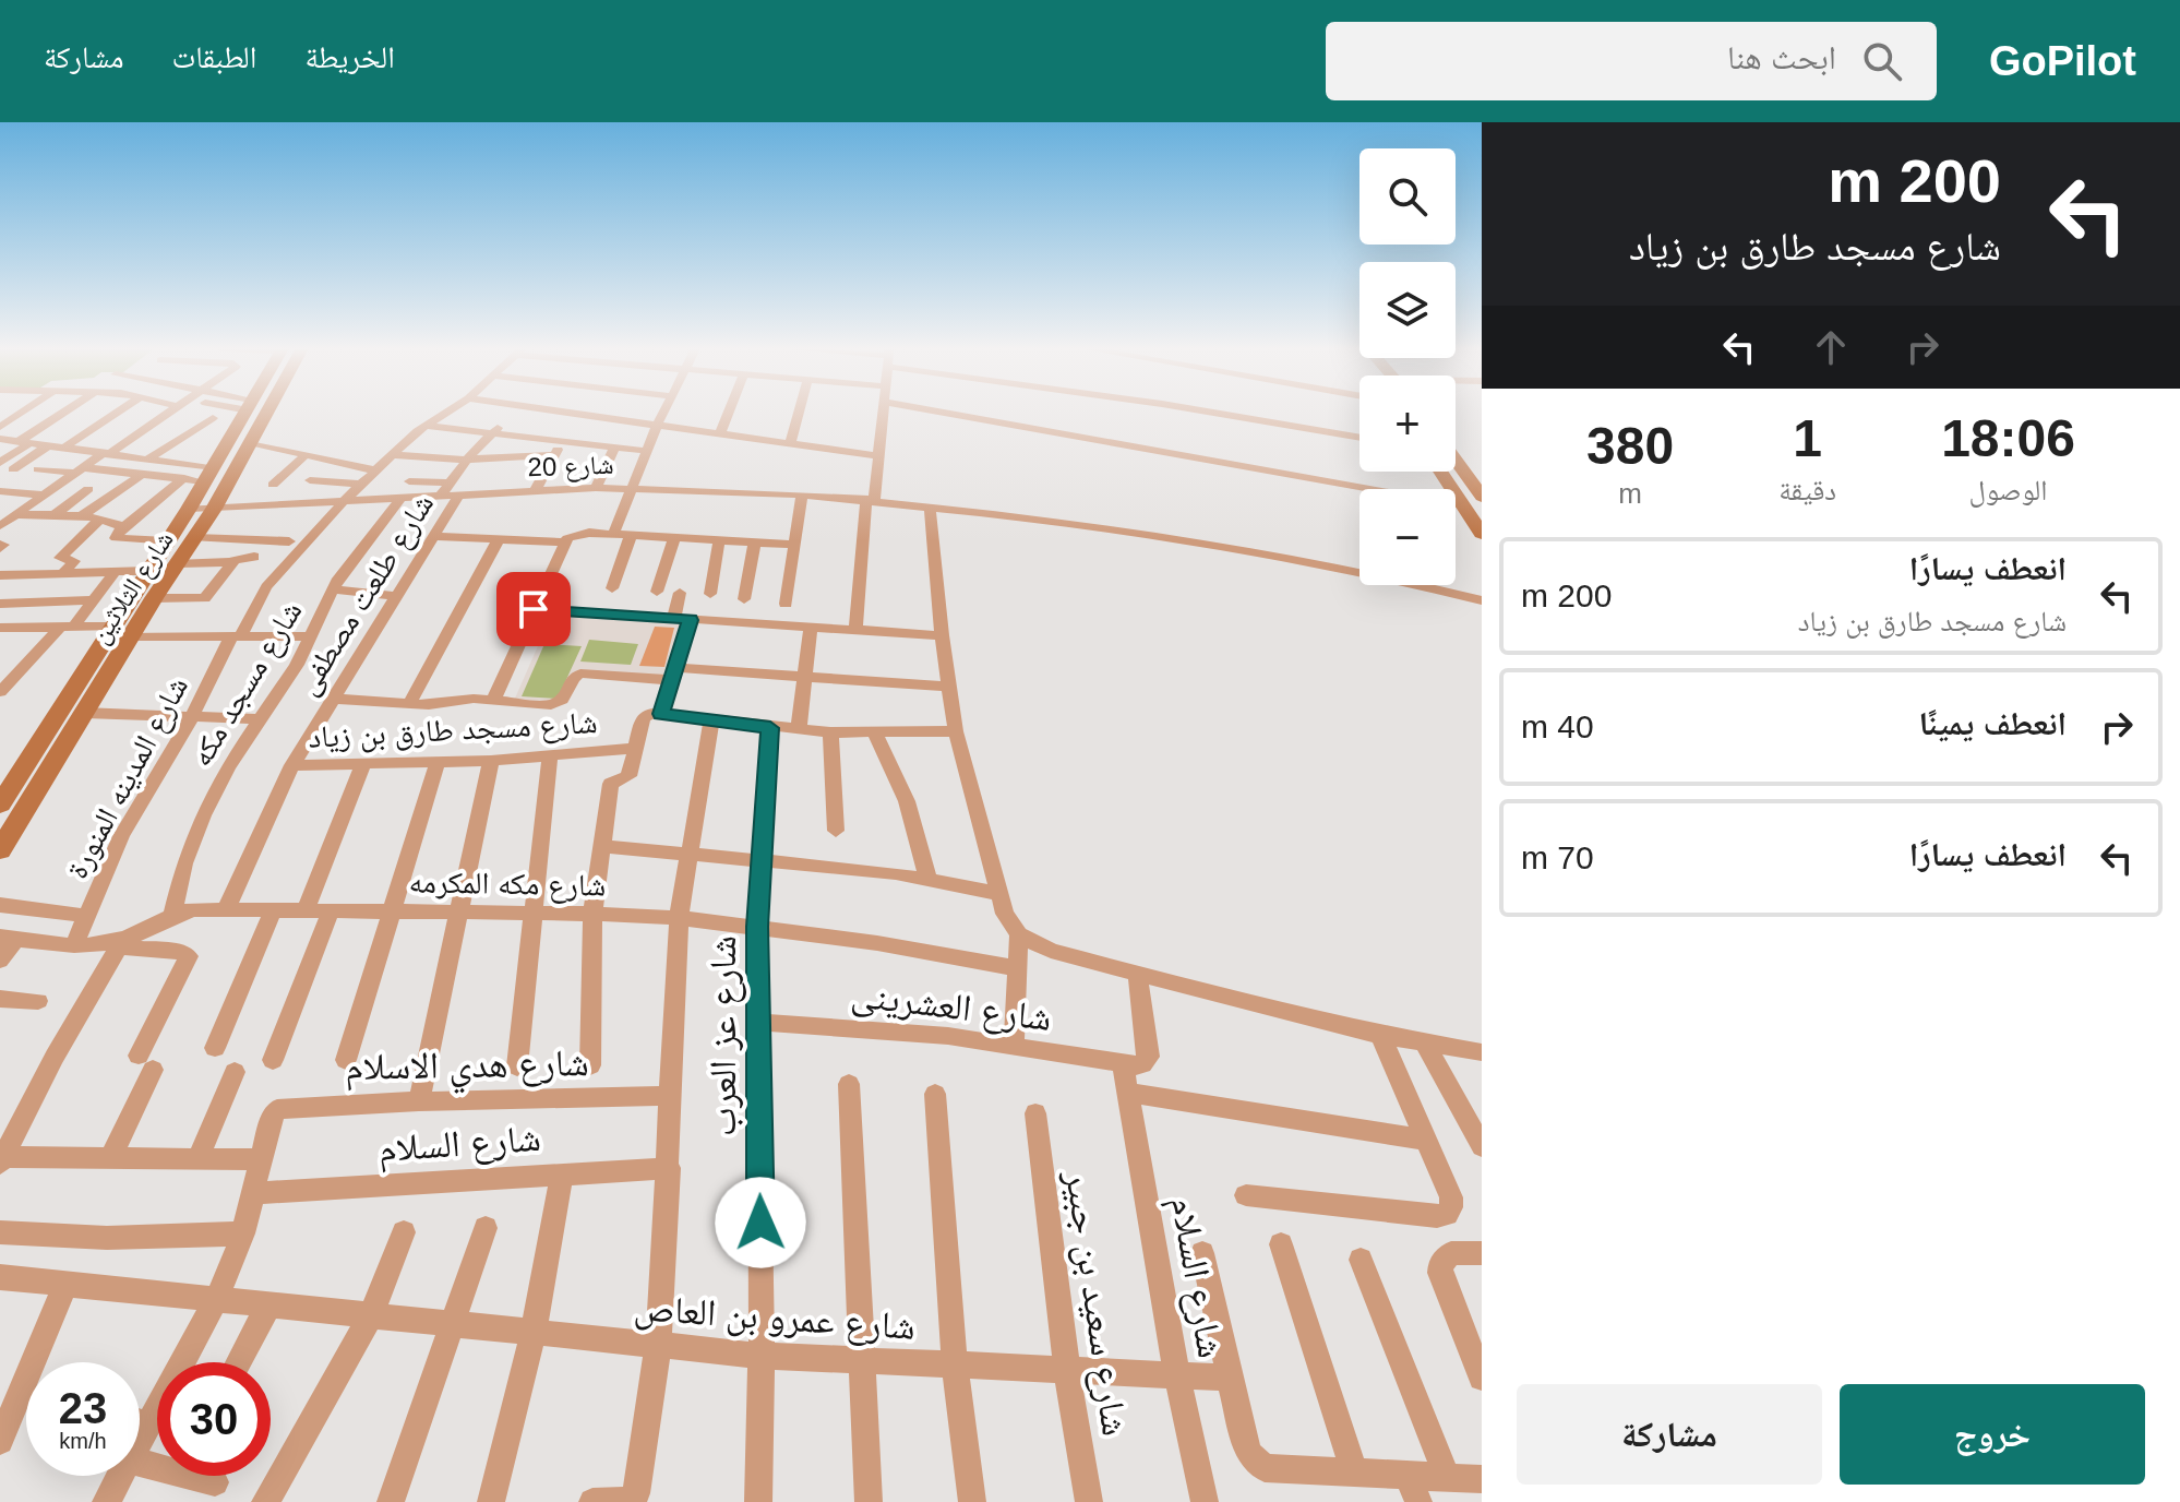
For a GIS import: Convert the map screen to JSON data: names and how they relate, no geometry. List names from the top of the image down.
{
  "streets": {
    "street": [
      "شارع 20",
      "شارع الثلاثين",
      "شارع طلعت مصطفى",
      "شارع مسجد مكه",
      "شارع مسجد طارق بن زياد",
      "شارع المدينه المنورة",
      "شارع مكه المكرمه",
      "شارع العشرينى",
      "شارع عز العرب",
      "شارع هدي الاسلام",
      "شارع السلام",
      "شارع سعيد بن جبير",
      "شارع عمرو بن العاص"
    ]
  },
  "crossings": [
    ["شارع 20", "شارع الثلاثين"],
    ["شارع 20", "شارع طلعت مصطفى"],
    ["شارع 20", "شارع مسجد مكه"],
    ["شارع 20", "شارع المدينه المنورة"],
    ["شارع طلعت مصطفى", "شارع مسجد طارق بن زياد"],
    ["شارع طلعت مصطفى", "شارع مكه المكرمه"],
    ["شارع مسجد مكه", "شارع مكه المكرمه"],
    ["شارع المدينه المنورة", "شارع مكه المكرمه"],
    ["شارع مكه المكرمه", "شارع عز العرب"],
    ["شارع العشرينى", "شارع عز العرب"],
    ["شارع العشرينى", "شارع السلام"],
    ["شارع عز العرب", "شارع عمرو بن العاص"],
    ["شارع السلام", "شارع عمرو بن العاص"],
    ["شارع سعيد بن جبير", "شارع عمرو بن العاص"]
  ],
  "page": {
    "header": "GoPilot",
    "search": "ابحث هنا",
    "nav": ["الخريطة", "الطبقات", "مشاركة"],
    "turn": ["200 m", "شارع مسجد طارق بن زياد"],
    "map_buttons": ["+", "−"],
    "eta": [
      "18:06",
      "الوصول",
      "1",
      "دقيقة",
      "380",
      "m"
    ],
    "list": [
      {
        "name": "انعطف يسارًا",
        "note": "شارع مسجد طارق بن زياد",
        "value": "200 m"
      },
      {
        "name": "انعطف يمينًا",
        "value": "40 m"
      },
      {
        "name": "انعطف يسارًا",
        "value": "70 m"
      }
    ],
    "speed": "23 km/h",
    "limit": "30",
    "buttons": ["خروج", "مشاركة"]
  }
}
